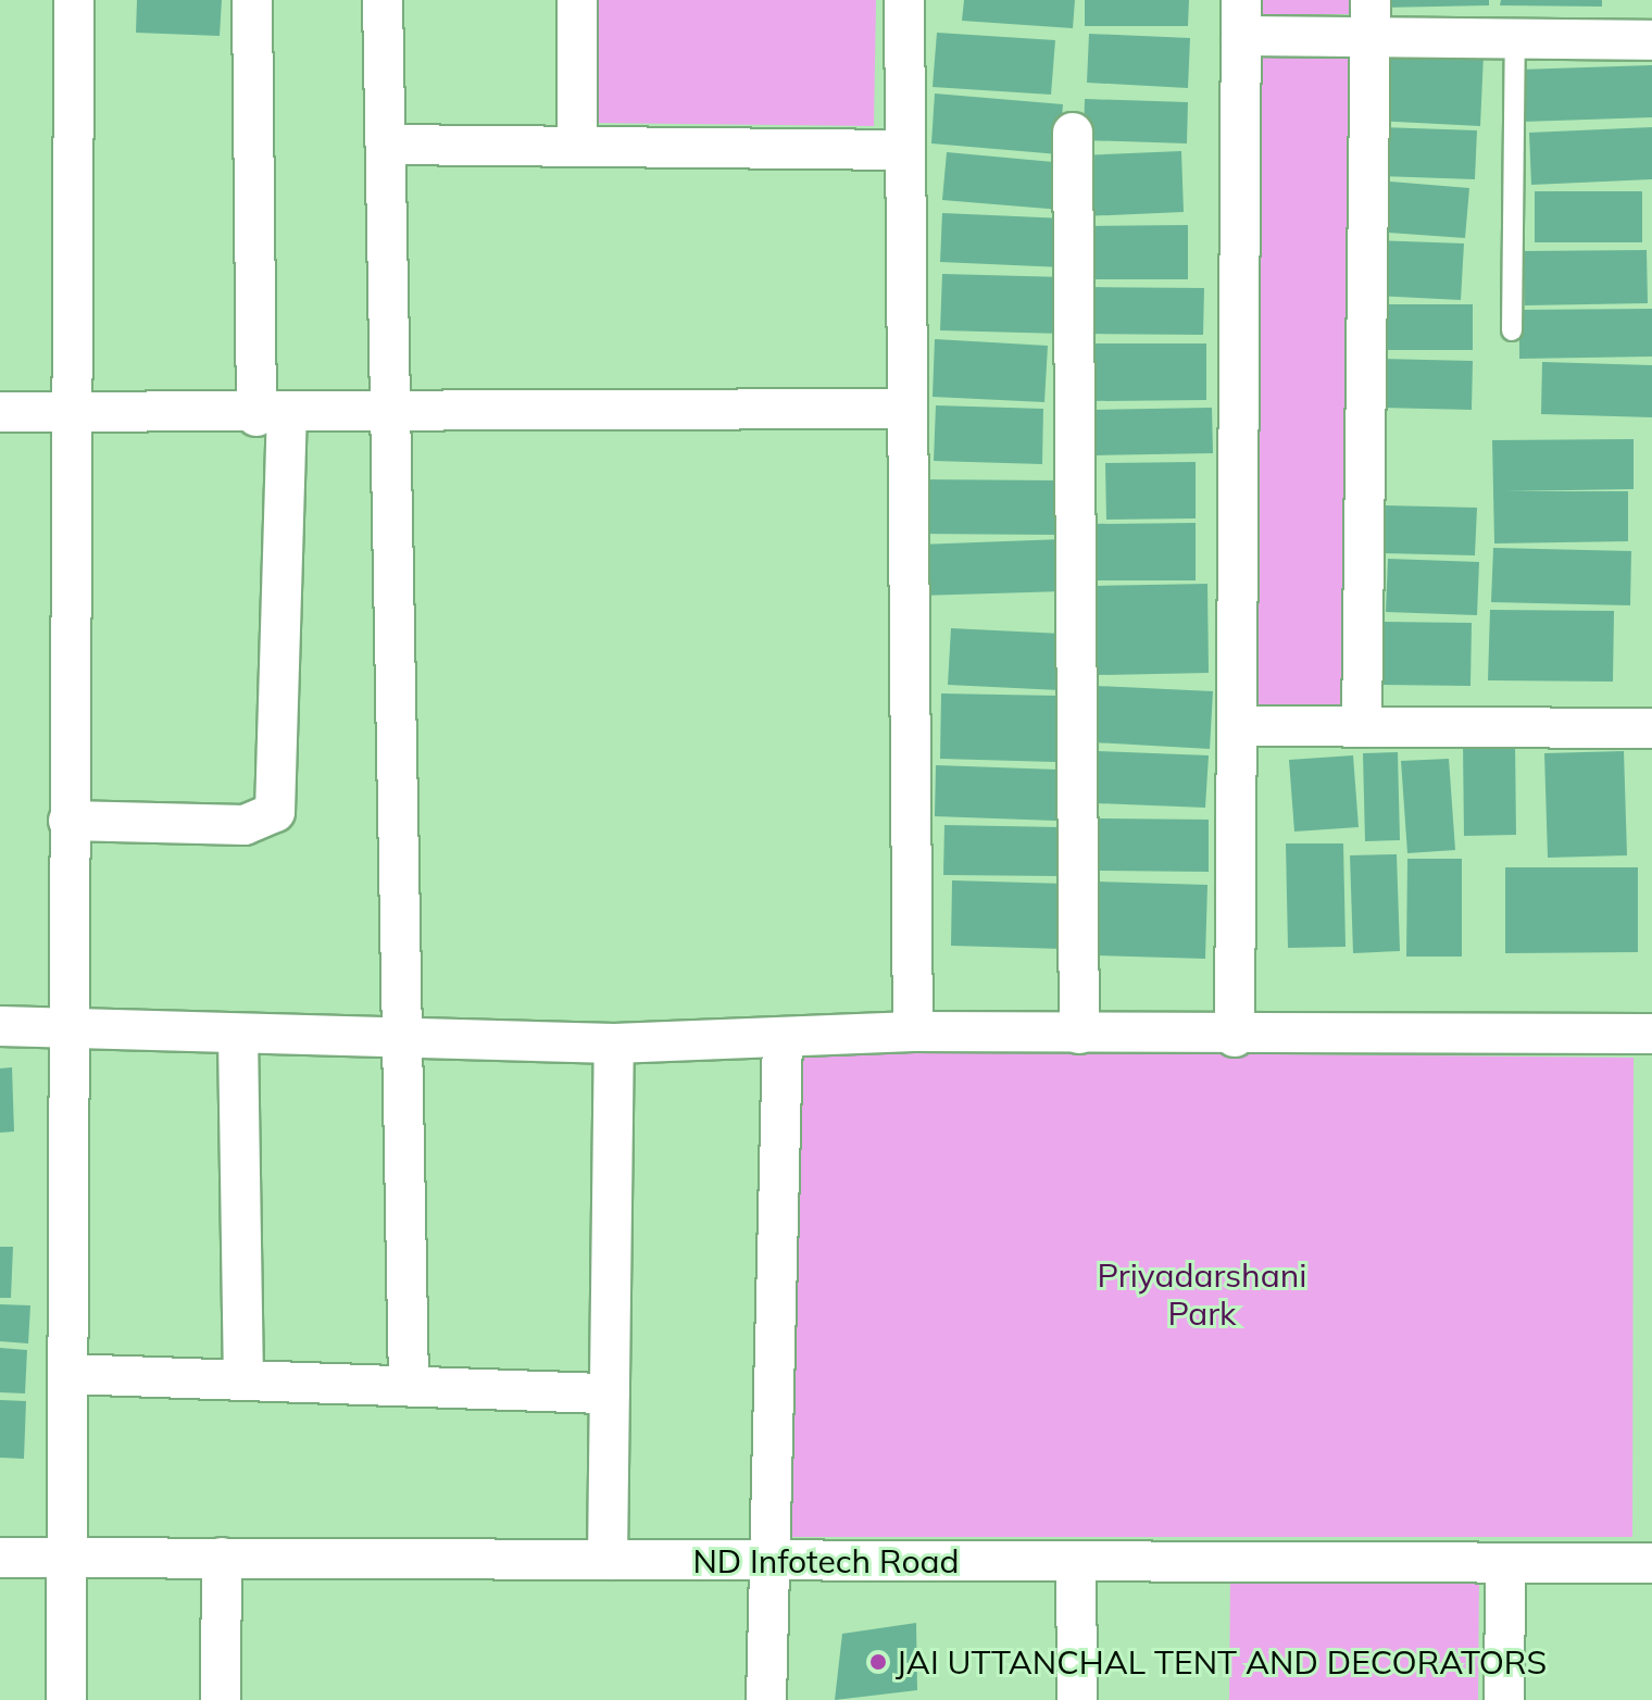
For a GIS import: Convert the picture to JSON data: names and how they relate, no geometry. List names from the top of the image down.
{
  "streets": {
    "street": ["ND Infotech Road"]
  },
  "parks": ["Priyadarshani Park"],
  "places": ["JAI UTTANCHAL TENT AND DECORATORS"]
}
